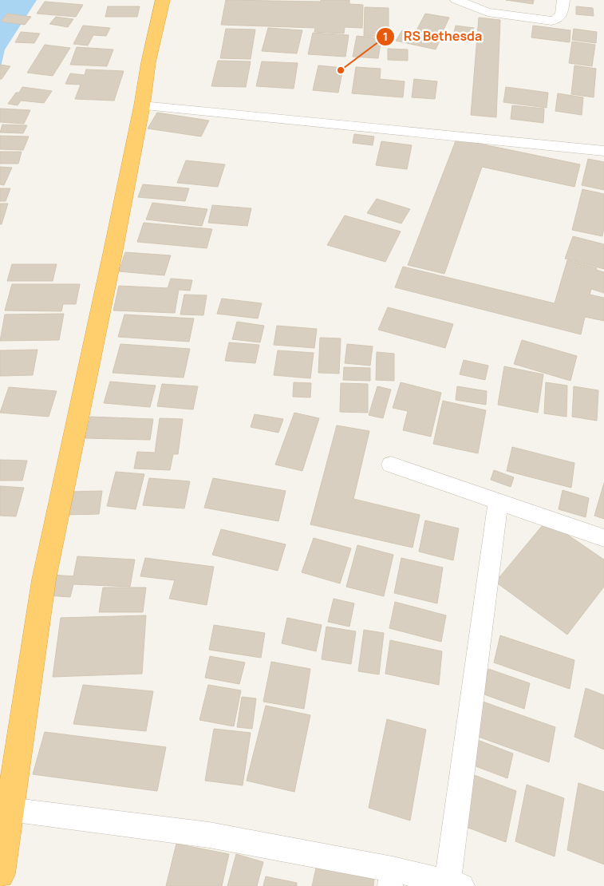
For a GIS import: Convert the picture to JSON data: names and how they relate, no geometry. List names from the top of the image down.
{
  "places": ["RS Bethesda"]
}
